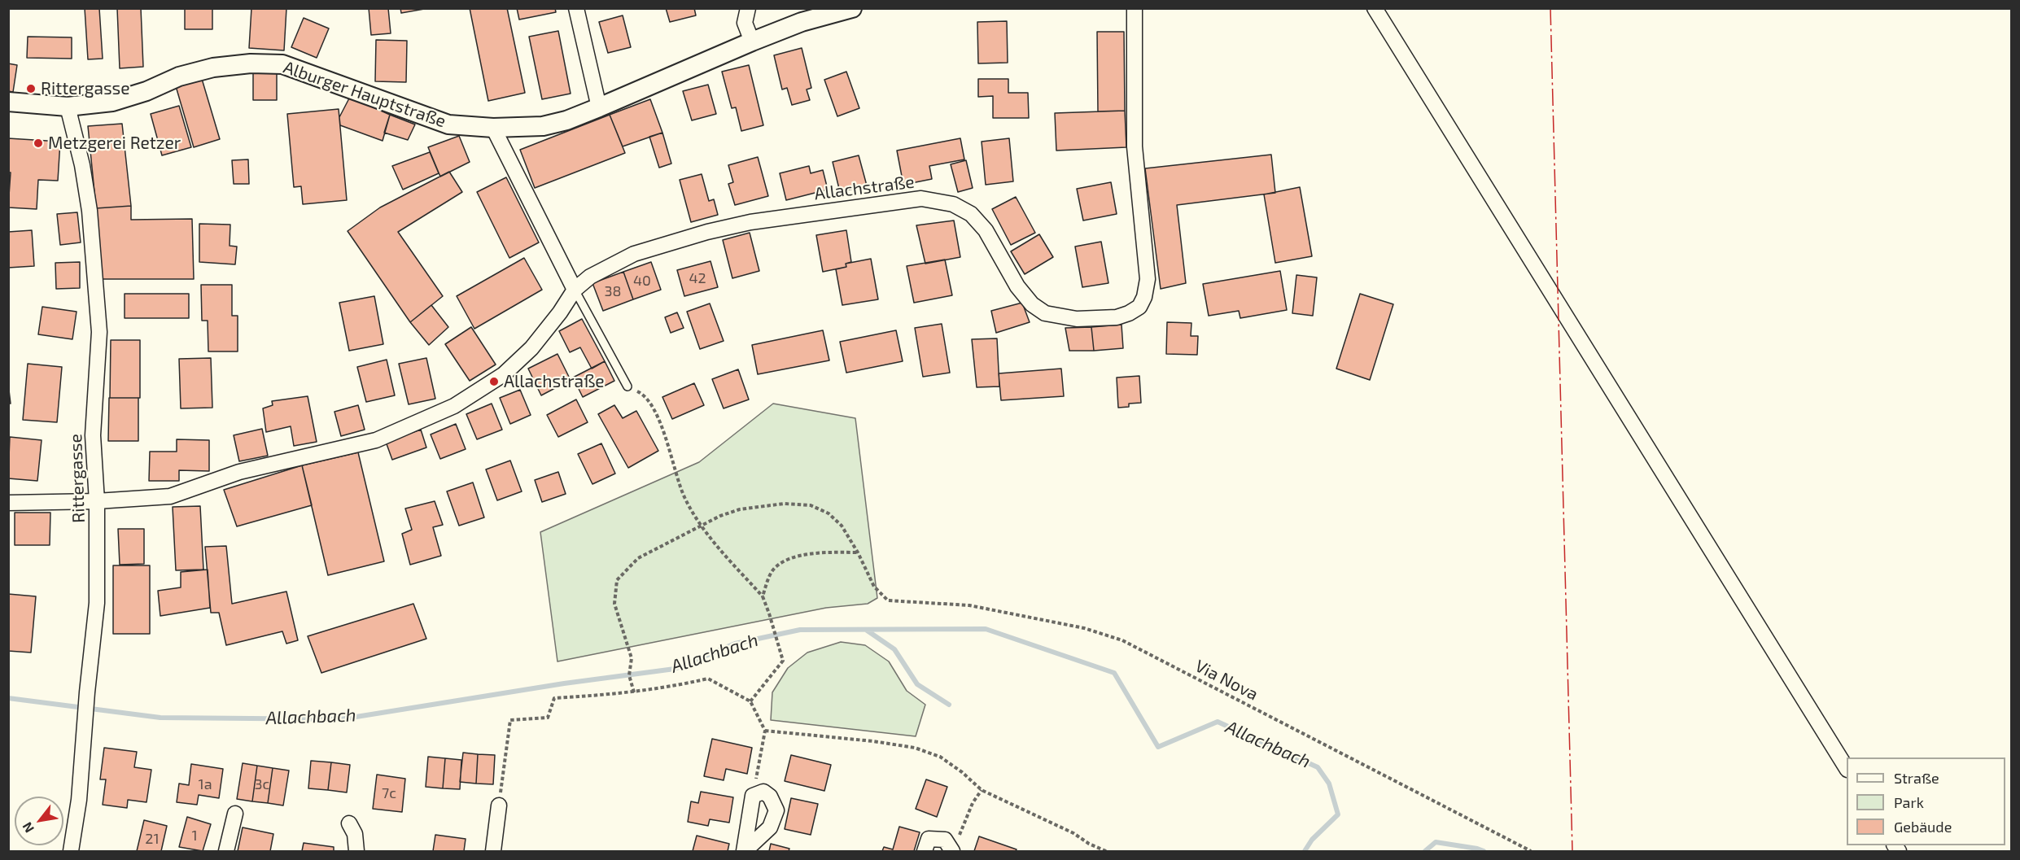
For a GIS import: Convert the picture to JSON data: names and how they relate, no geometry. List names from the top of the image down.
{
  "streets": {
    "street": ["Alburger Hauptstraße", "Allachstraße", "Rittergasse"],
    "path": ["Via Nova"]
  },
  "crossings": [
    ["Alburger Hauptstraße", "Rittergasse"],
    ["Allachstraße", "Rittergasse"]
  ],
  "water": ["Allachbach"],
  "places": ["Rittergasse", "Metzgerei Retzer", "Allachstraße"],
  "house_numbers": [
    "42",
    "40",
    "38",
    "1a",
    "3c",
    "7c",
    "1",
    "21"
  ],
  "legend": ["Straße", "Park", "Gebäude"],
  "north": "bottom left"
}
